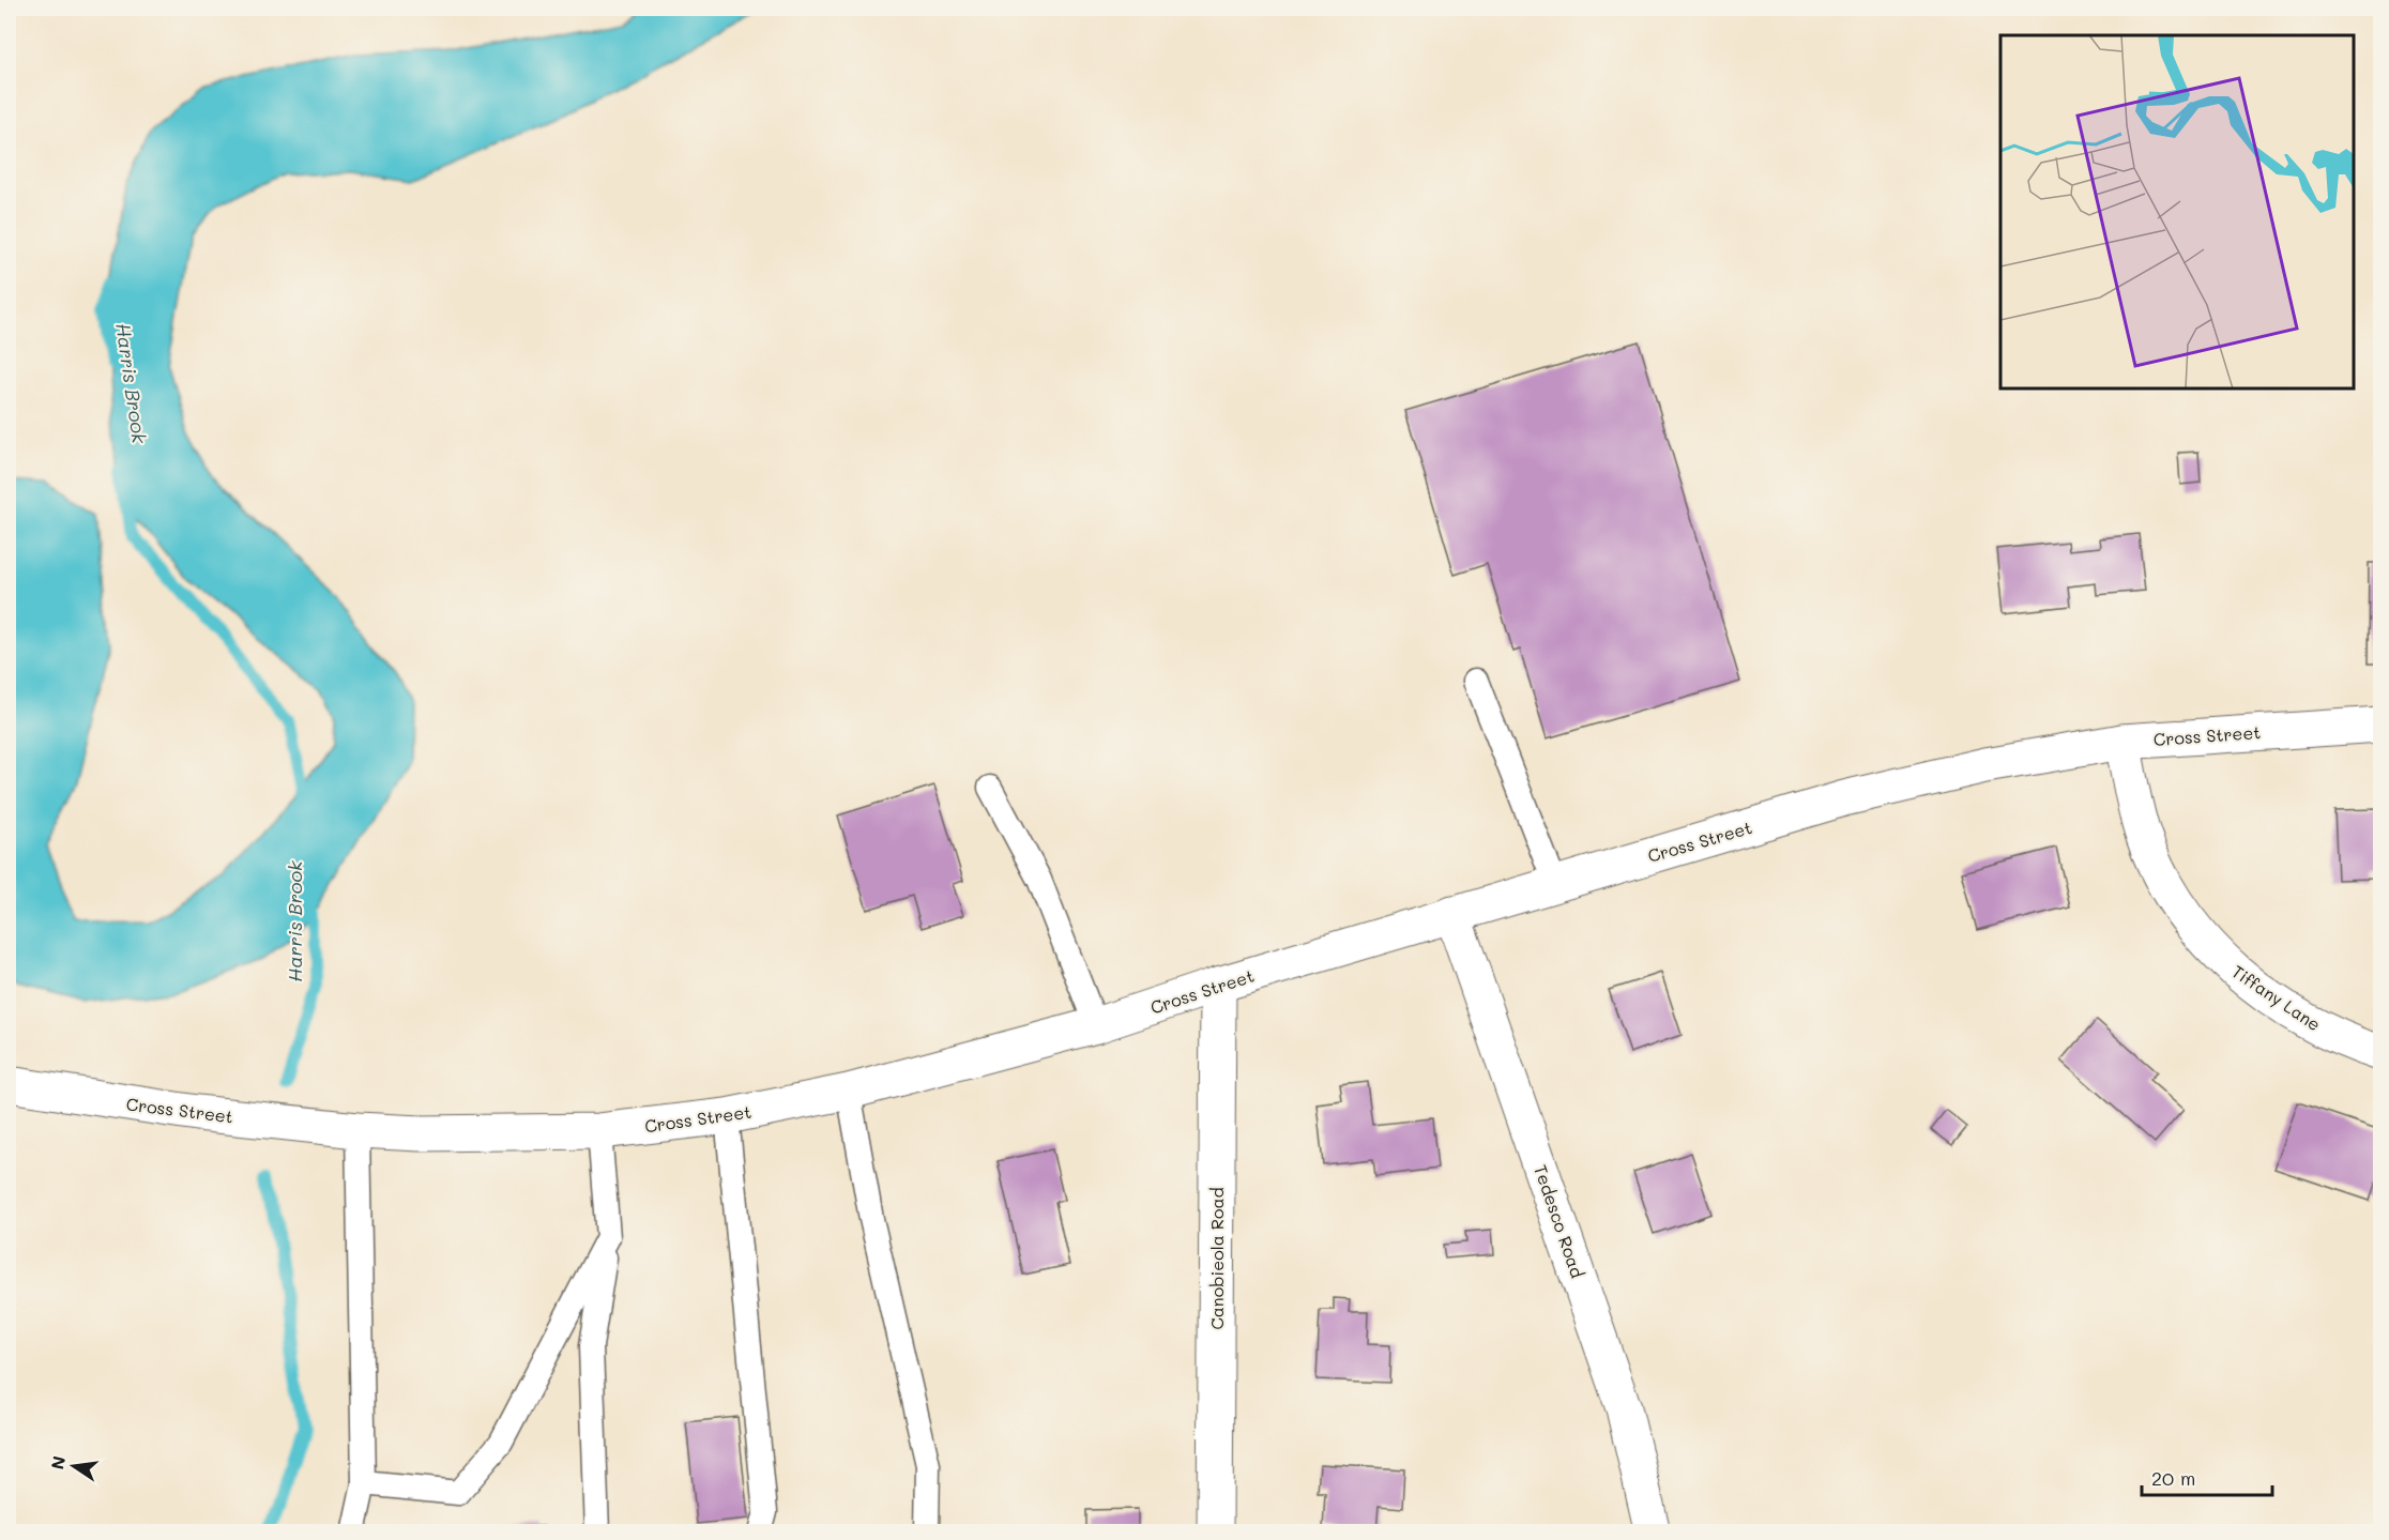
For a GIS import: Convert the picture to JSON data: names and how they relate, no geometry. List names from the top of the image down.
{
  "streets": {
    "street": [
      "Cross Street",
      "Tiffany Lane",
      "Tedesco Road",
      "Canobieola Road"
    ]
  },
  "crossings": [
    ["Cross Street", "Tiffany Lane"],
    ["Cross Street", "Tedesco Road"],
    ["Cross Street", "Canobieola Road"]
  ],
  "water": ["Harris Brook"],
  "scale_bar": "20 m",
  "north": "left"
}
